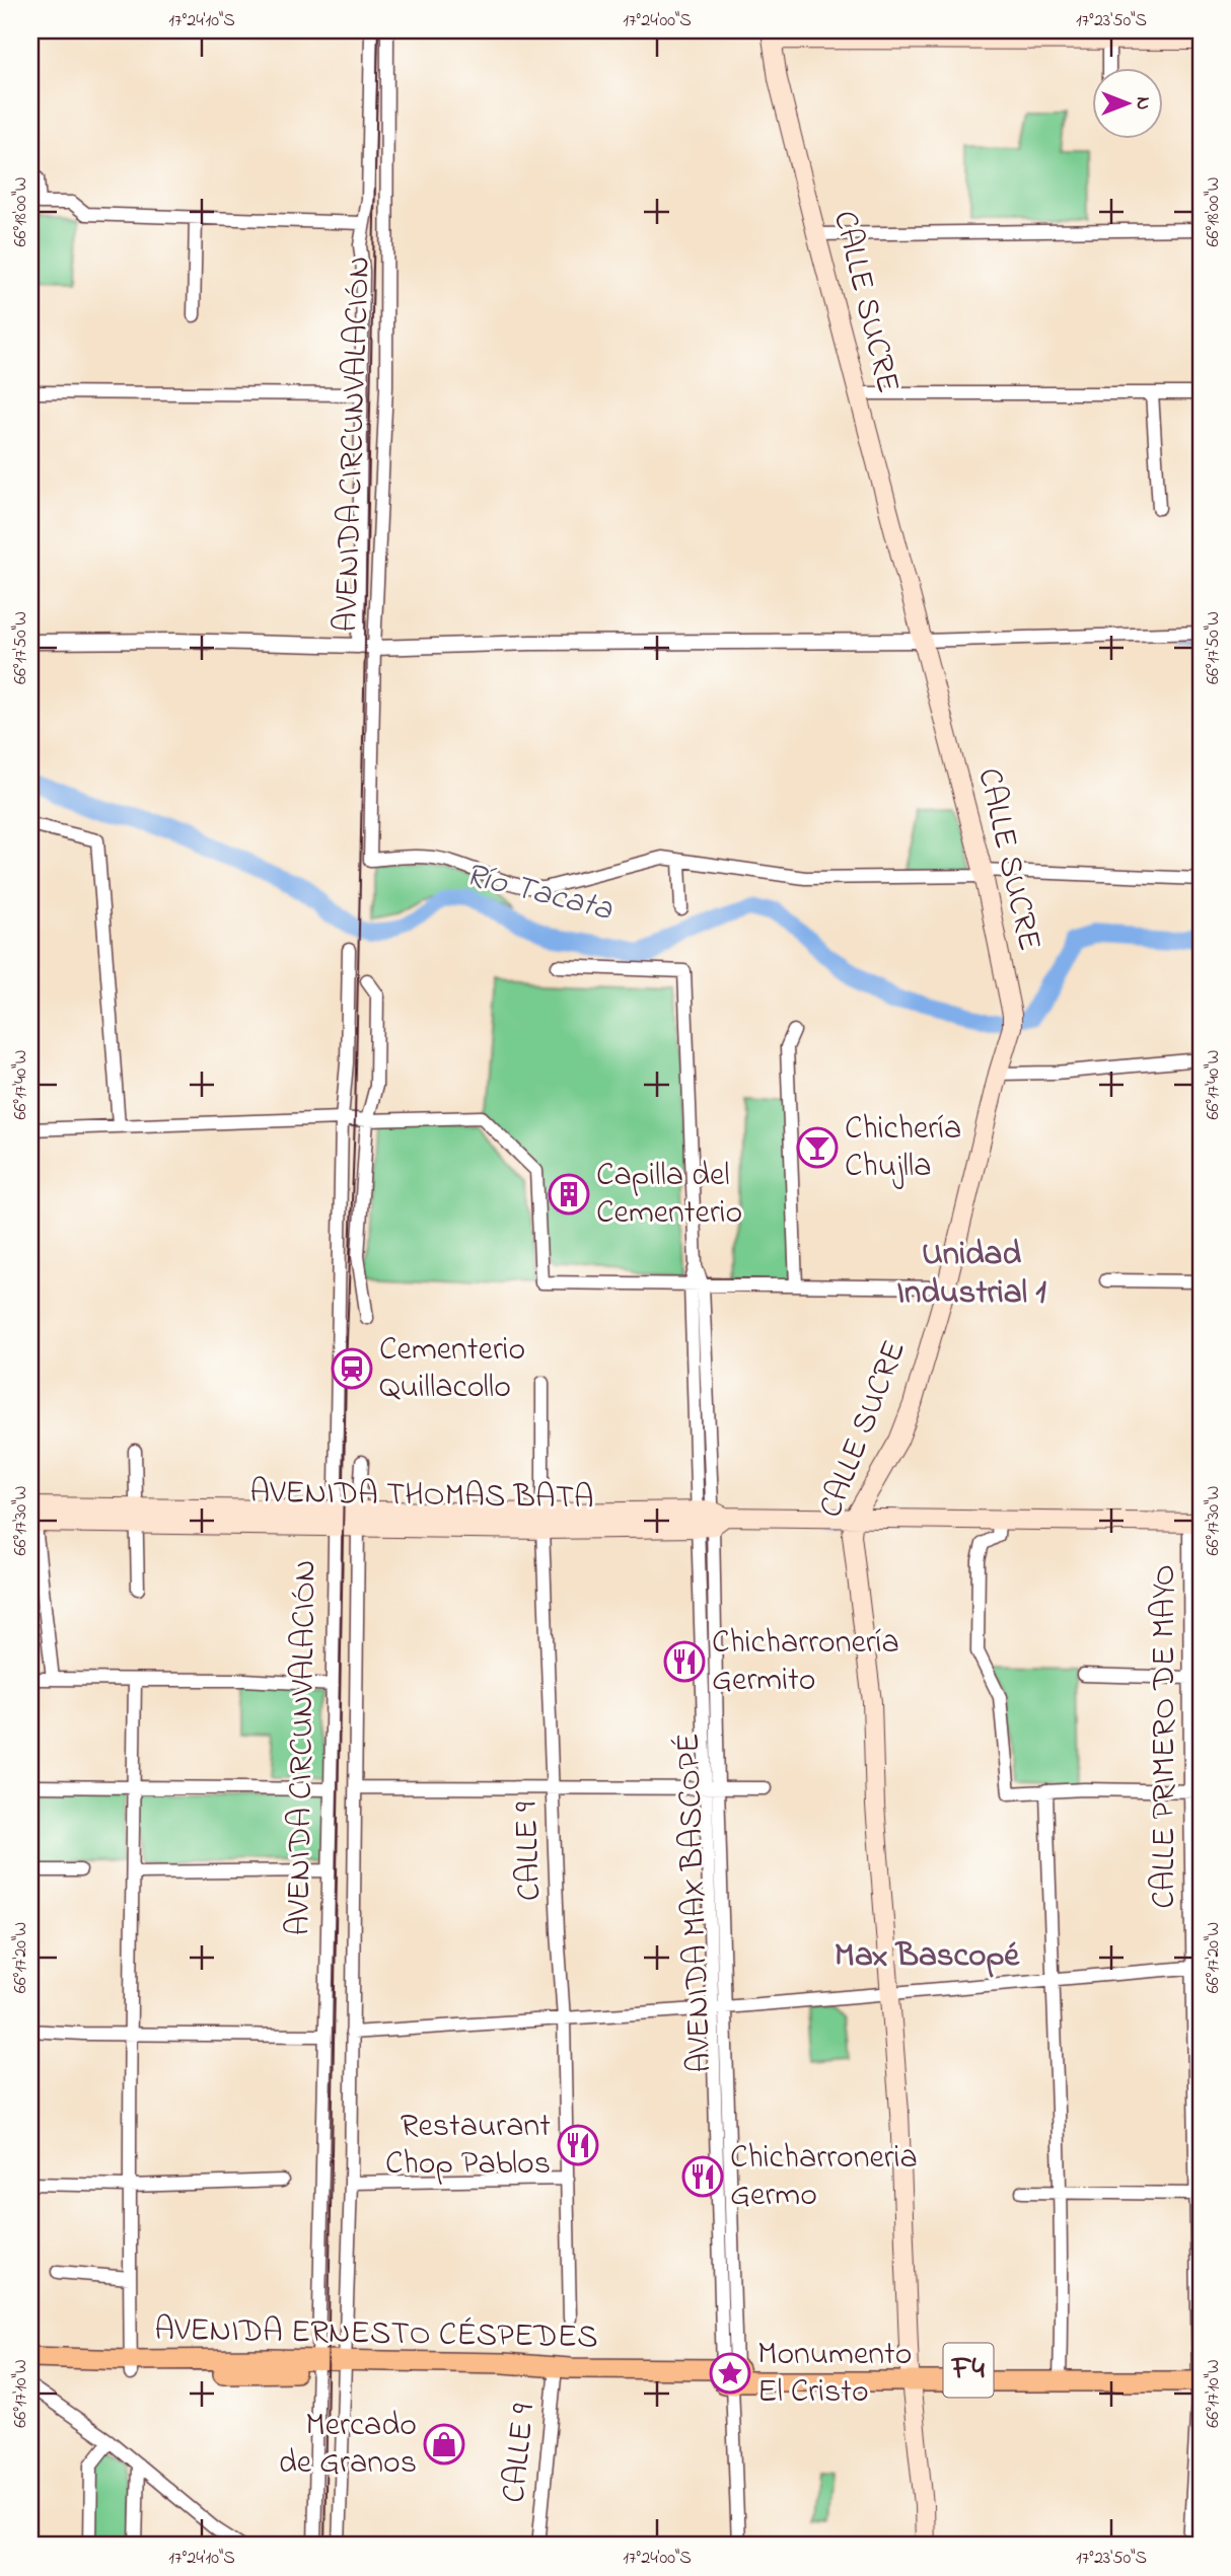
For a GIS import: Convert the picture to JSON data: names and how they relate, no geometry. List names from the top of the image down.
{
  "streets": {
    "highway": ["AVENIDA ERNESTO CÉSPEDES", "F4"],
    "main road": ["CALLE SUCRE", "AVENIDA THOMAS BATA"],
    "street": [
      "AVENIDA CIRCUNVALACIÓN",
      "CALLE PRIMERO DE MAYO",
      "CALLE 9",
      "AVENIDA MAX BASCOPÉ"
    ]
  },
  "crossings": [
    ["CALLE SUCRE", "AVENIDA THOMAS BATA"],
    ["CALLE SUCRE", "AVENIDA ERNESTO CÉSPEDES"],
    ["AVENIDA CIRCUNVALACIÓN", "AVENIDA THOMAS BATA"],
    ["AVENIDA CIRCUNVALACIÓN", "AVENIDA ERNESTO CÉSPEDES"],
    ["AVENIDA THOMAS BATA", "CALLE PRIMERO DE MAYO"],
    ["AVENIDA THOMAS BATA", "CALLE 9"],
    ["AVENIDA THOMAS BATA", "AVENIDA MAX BASCOPÉ"],
    ["CALLE PRIMERO DE MAYO", "AVENIDA ERNESTO CÉSPEDES"],
    ["CALLE 9", "AVENIDA ERNESTO CÉSPEDES"],
    ["AVENIDA MAX BASCOPÉ", "AVENIDA ERNESTO CÉSPEDES"]
  ],
  "districts": ["Unidad Industrial 1", "Max Bascopé"],
  "water": ["Río Tacata"],
  "places": {
    "bar": ["Chichería Chujlla"],
    "building": ["Capilla del Cementerio"],
    "station": ["Cementerio Quillacollo"],
    "restaurant": ["Chicharronería Germito", "Restaurant Chop Pablos", "Chicharroneria Germo"],
    "place": ["Monumento El Cristo"],
    "shop": ["Mercado de Granos"]
  },
  "north": "right",
  "coordinates": [
    "17°24'10\"S",
    "17°24'00\"S",
    "17°23'50\"S",
    "66°18'00\"W",
    "66°17'50\"W",
    "66°17'40\"W",
    "66°17'30\"W",
    "66°17'20\"W",
    "66°17'10\"W"
  ]
}
